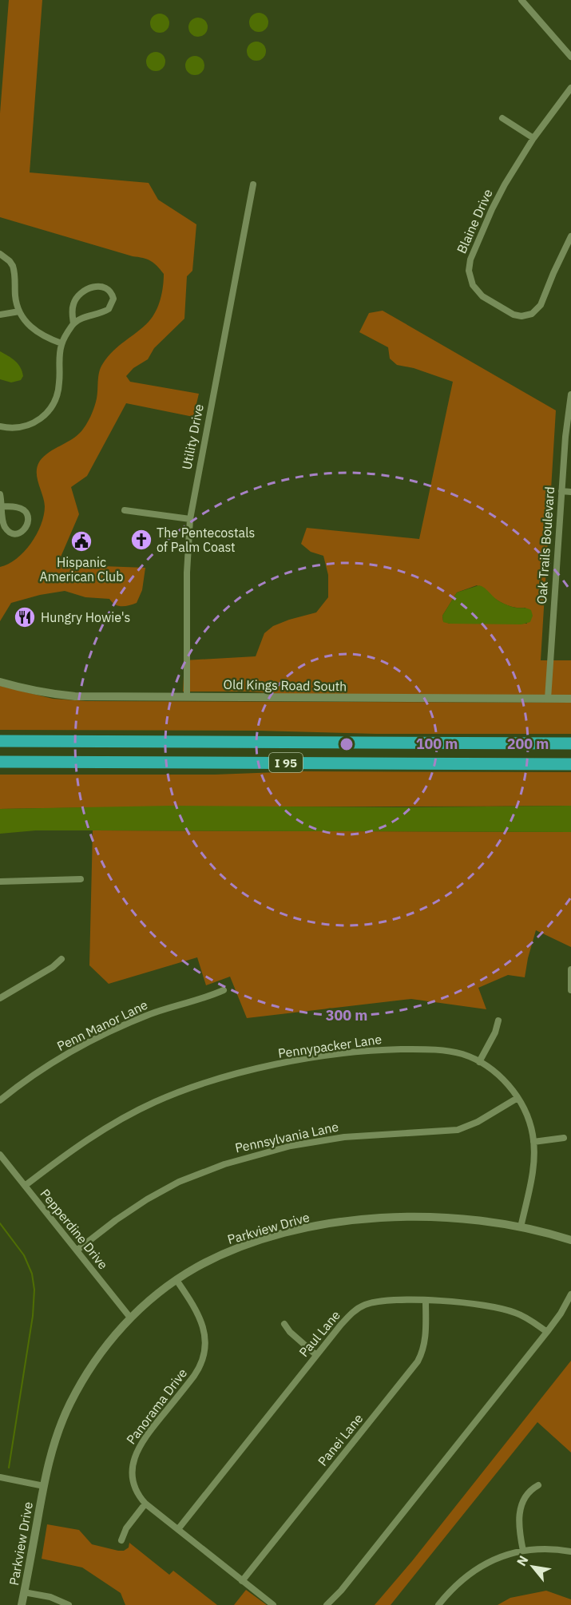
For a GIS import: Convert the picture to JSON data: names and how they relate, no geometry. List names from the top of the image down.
{
  "streets": {
    "highway": ["I 95"],
    "street": [
      "Blaine Drive",
      "Utility Drive",
      "Oak Trails Boulevard",
      "Old Kings Road South",
      "Penn Manor Lane",
      "Pennypacker Lane",
      "Pennsylvania Lane",
      "Parkview Drive",
      "Pepperdine Drive",
      "Paul Lane",
      "Panorama Drive",
      "Panei Lane"
    ]
  },
  "crossings": [
    ["Utility Drive", "Old Kings Road South"],
    ["Oak Trails Boulevard", "Old Kings Road South"],
    ["Pennypacker Lane", "Pennsylvania Lane"],
    ["Pennypacker Lane", "Parkview Drive"],
    ["Pennypacker Lane", "Pepperdine Drive"],
    ["Pennsylvania Lane", "Pepperdine Drive"],
    ["Parkview Drive", "Pepperdine Drive"],
    ["Parkview Drive", "Panorama Drive"],
    ["Paul Lane", "Panorama Drive"],
    ["Paul Lane", "Panei Lane"],
    ["Panorama Drive", "Panei Lane"]
  ],
  "places": {
    "church": ["The Pentecostals of Palm Coast"],
    "public building": ["Hispanic American Club"],
    "restaurant": ["Hungry Howie's"]
  },
  "north": "top left",
  "rings": ["100 m", "200 m", "300 m"]
}
